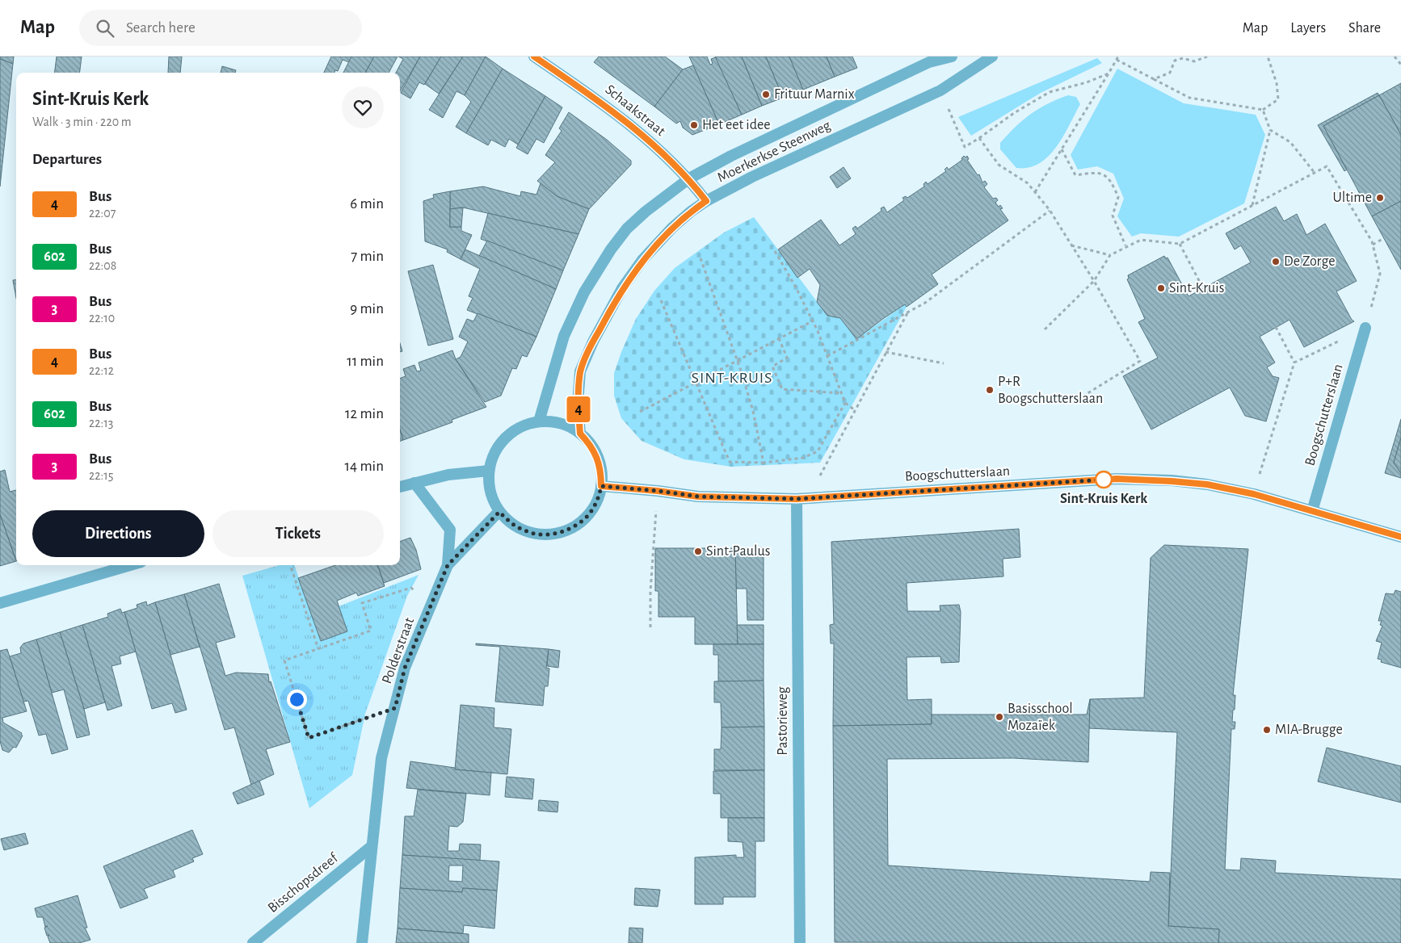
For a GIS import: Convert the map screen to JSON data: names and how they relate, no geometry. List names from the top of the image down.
{
  "streets": {
    "street": [
      "Schaakstraat",
      "Moerkerkse Steenweg",
      "Boogschutterslaan",
      "Polderstraat",
      "Pastorieweg",
      "Bisschopsdreef"
    ]
  },
  "crossings": [
    ["Schaakstraat", "Moerkerkse Steenweg"],
    ["Moerkerkse Steenweg", "Boogschutterslaan"],
    ["Moerkerkse Steenweg", "Polderstraat"],
    ["Boogschutterslaan", "Polderstraat"],
    ["Boogschutterslaan", "Pastorieweg"],
    ["Polderstraat", "Bisschopsdreef"]
  ],
  "districts": ["SINT-KRUIS"],
  "places": [
    "Frituur Marnix",
    "Het eet idee",
    "Ultime",
    "De Zorge",
    "Sint-Kruis",
    "P+R Boogschutterslaan",
    "Sint-Kruis Kerk",
    "Sint-Paulus",
    "Basisschool Mozaïek",
    "MIA-Brugge"
  ],
  "lines": ["bus line 4"],
  "page": {
    "header": "Map",
    "search": "Search here",
    "nav": ["Map", "Layers", "Share"],
    "on_map": "4",
    "heading": [
      ["Sint-Kruis Kerk", "Walk · 3 min · 220 m"],
      "Departures"
    ],
    "list": [
      {
        "mark": "4",
        "name": "Bus",
        "note": "22:07",
        "value": "6 min"
      },
      {
        "mark": "602",
        "name": "Bus",
        "note": "22:08",
        "value": "7 min"
      },
      {
        "mark": "3",
        "name": "Bus",
        "note": "22:10",
        "value": "9 min"
      },
      {
        "mark": "4",
        "name": "Bus",
        "note": "22:12",
        "value": "11 min"
      },
      {
        "mark": "602",
        "name": "Bus",
        "note": "22:13",
        "value": "12 min"
      },
      {
        "mark": "3",
        "name": "Bus",
        "note": "22:15",
        "value": "14 min"
      }
    ],
    "buttons": ["Directions", "Tickets"]
  }
}
